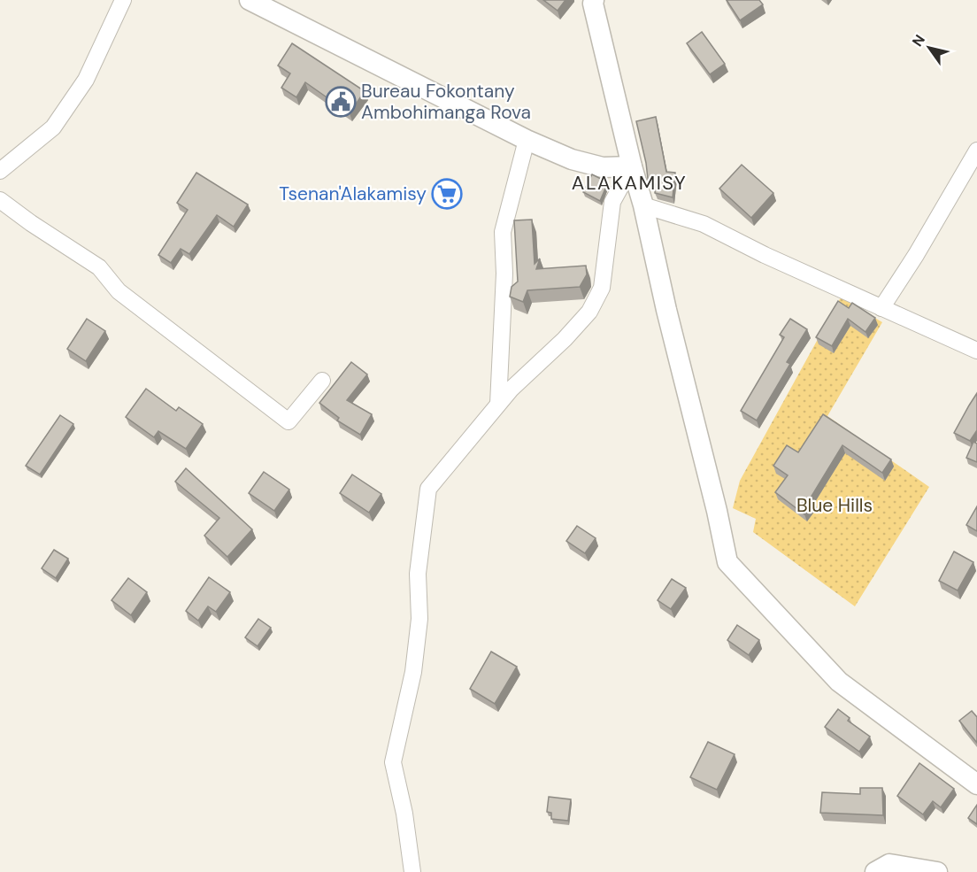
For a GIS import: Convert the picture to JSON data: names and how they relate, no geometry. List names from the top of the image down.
{
  "districts": ["ALAKAMISY"],
  "parks": ["Blue Hills"],
  "places": {
    "public building": ["Bureau Fokontany Ambohimanga Rova"],
    "supermarket": ["Tsenan'Alakamisy"]
  },
  "north": "top left"
}
